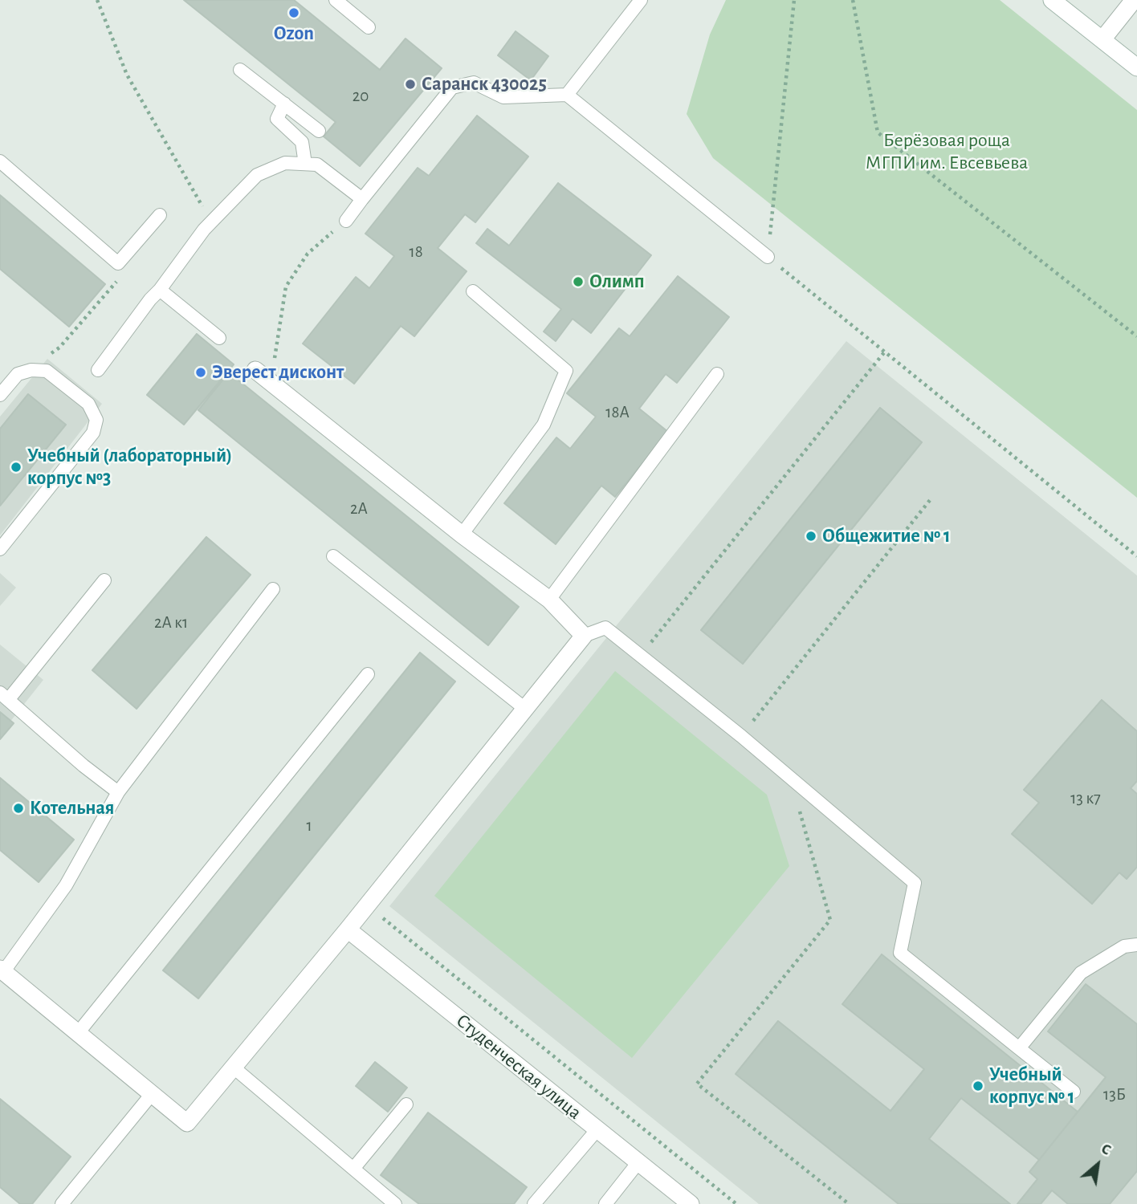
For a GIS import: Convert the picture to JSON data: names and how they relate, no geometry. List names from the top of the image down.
{
  "streets": {
    "street": ["Студенческая улица"]
  },
  "parks": ["Берёзовая роща МГПИ им. Евсевьева"],
  "places": [
    "Ozon",
    "Саранск 430025",
    "Олимп",
    "Эверест дисконт",
    "Учебный (лабораторный) корпус №3",
    "Общежитие № 1",
    "Котельная",
    "Учебный корпус № 1"
  ],
  "house_numbers": [
    "20",
    "18",
    "18А",
    "2А",
    "2А к1",
    "13 к7",
    "1",
    "13Б"
  ],
  "north": "top right"
}
